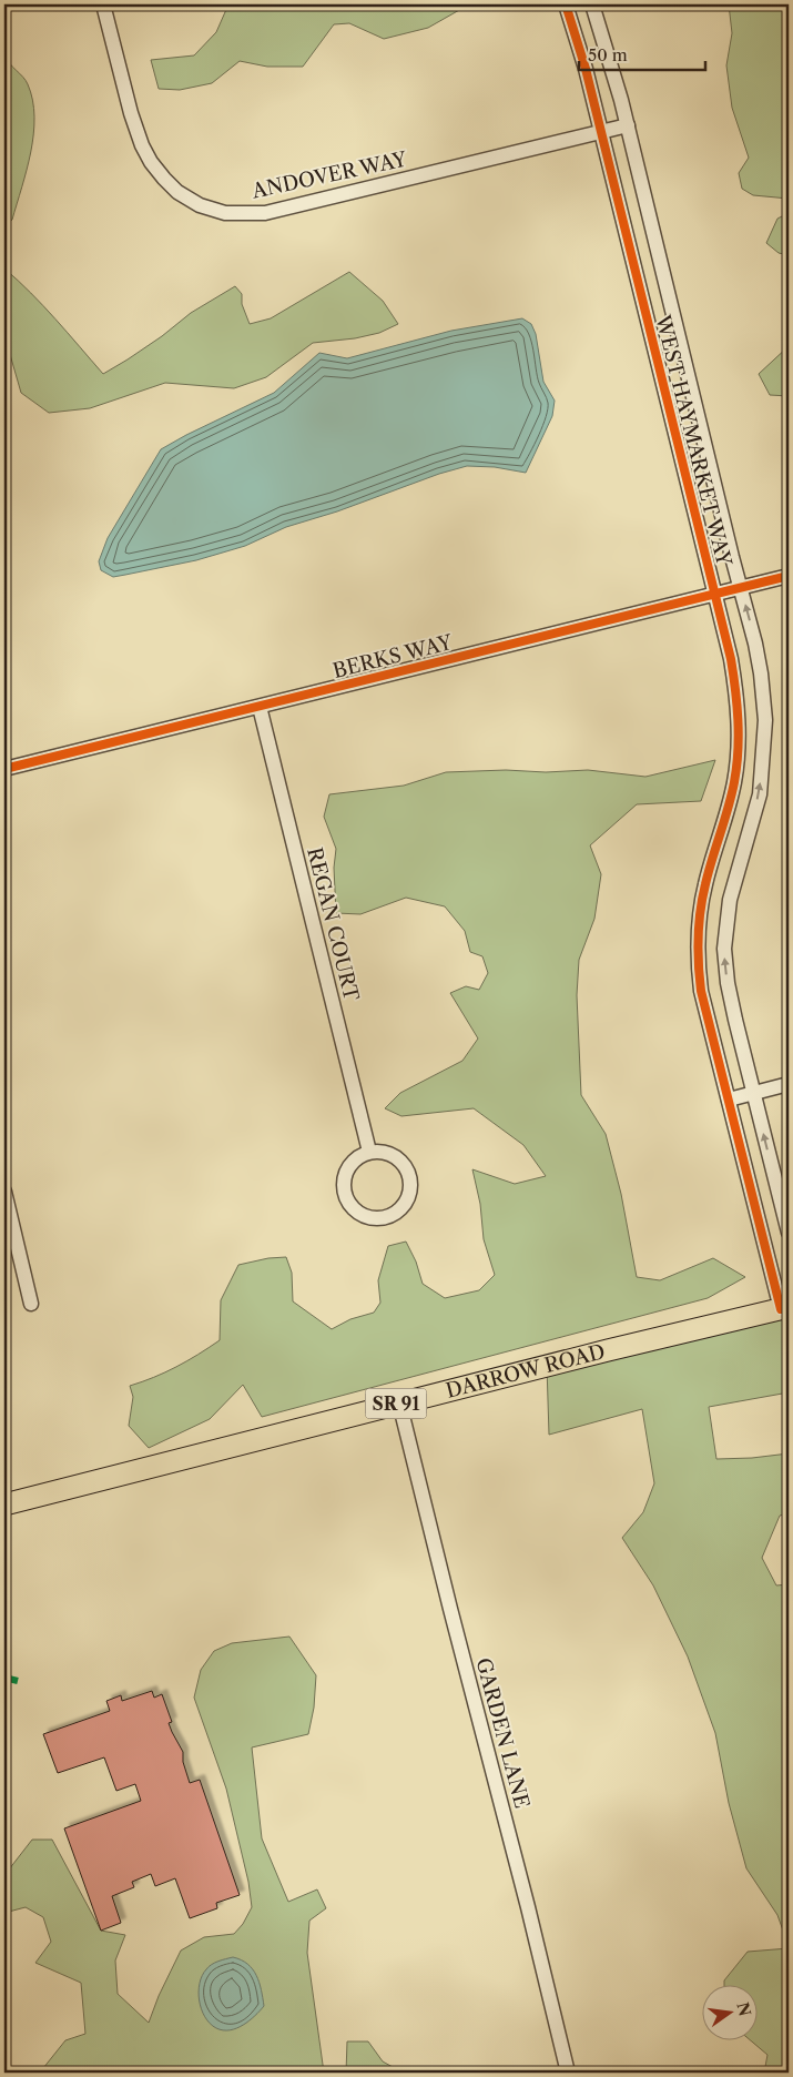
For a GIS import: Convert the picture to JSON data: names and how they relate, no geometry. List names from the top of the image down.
{
  "streets": {
    "main road": ["DARROW ROAD", "SR 91"],
    "street": [
      "ANDOVER WAY",
      "WEST HAYMARKET WAY",
      "BERKS WAY",
      "REGAN COURT",
      "GARDEN LANE"
    ]
  },
  "crossings": [
    ["ANDOVER WAY", "WEST HAYMARKET WAY"],
    ["WEST HAYMARKET WAY", "BERKS WAY"],
    ["WEST HAYMARKET WAY", "DARROW ROAD"],
    ["BERKS WAY", "REGAN COURT"],
    ["DARROW ROAD", "GARDEN LANE"]
  ],
  "scale_bar": "50 m",
  "north": "right"
}
